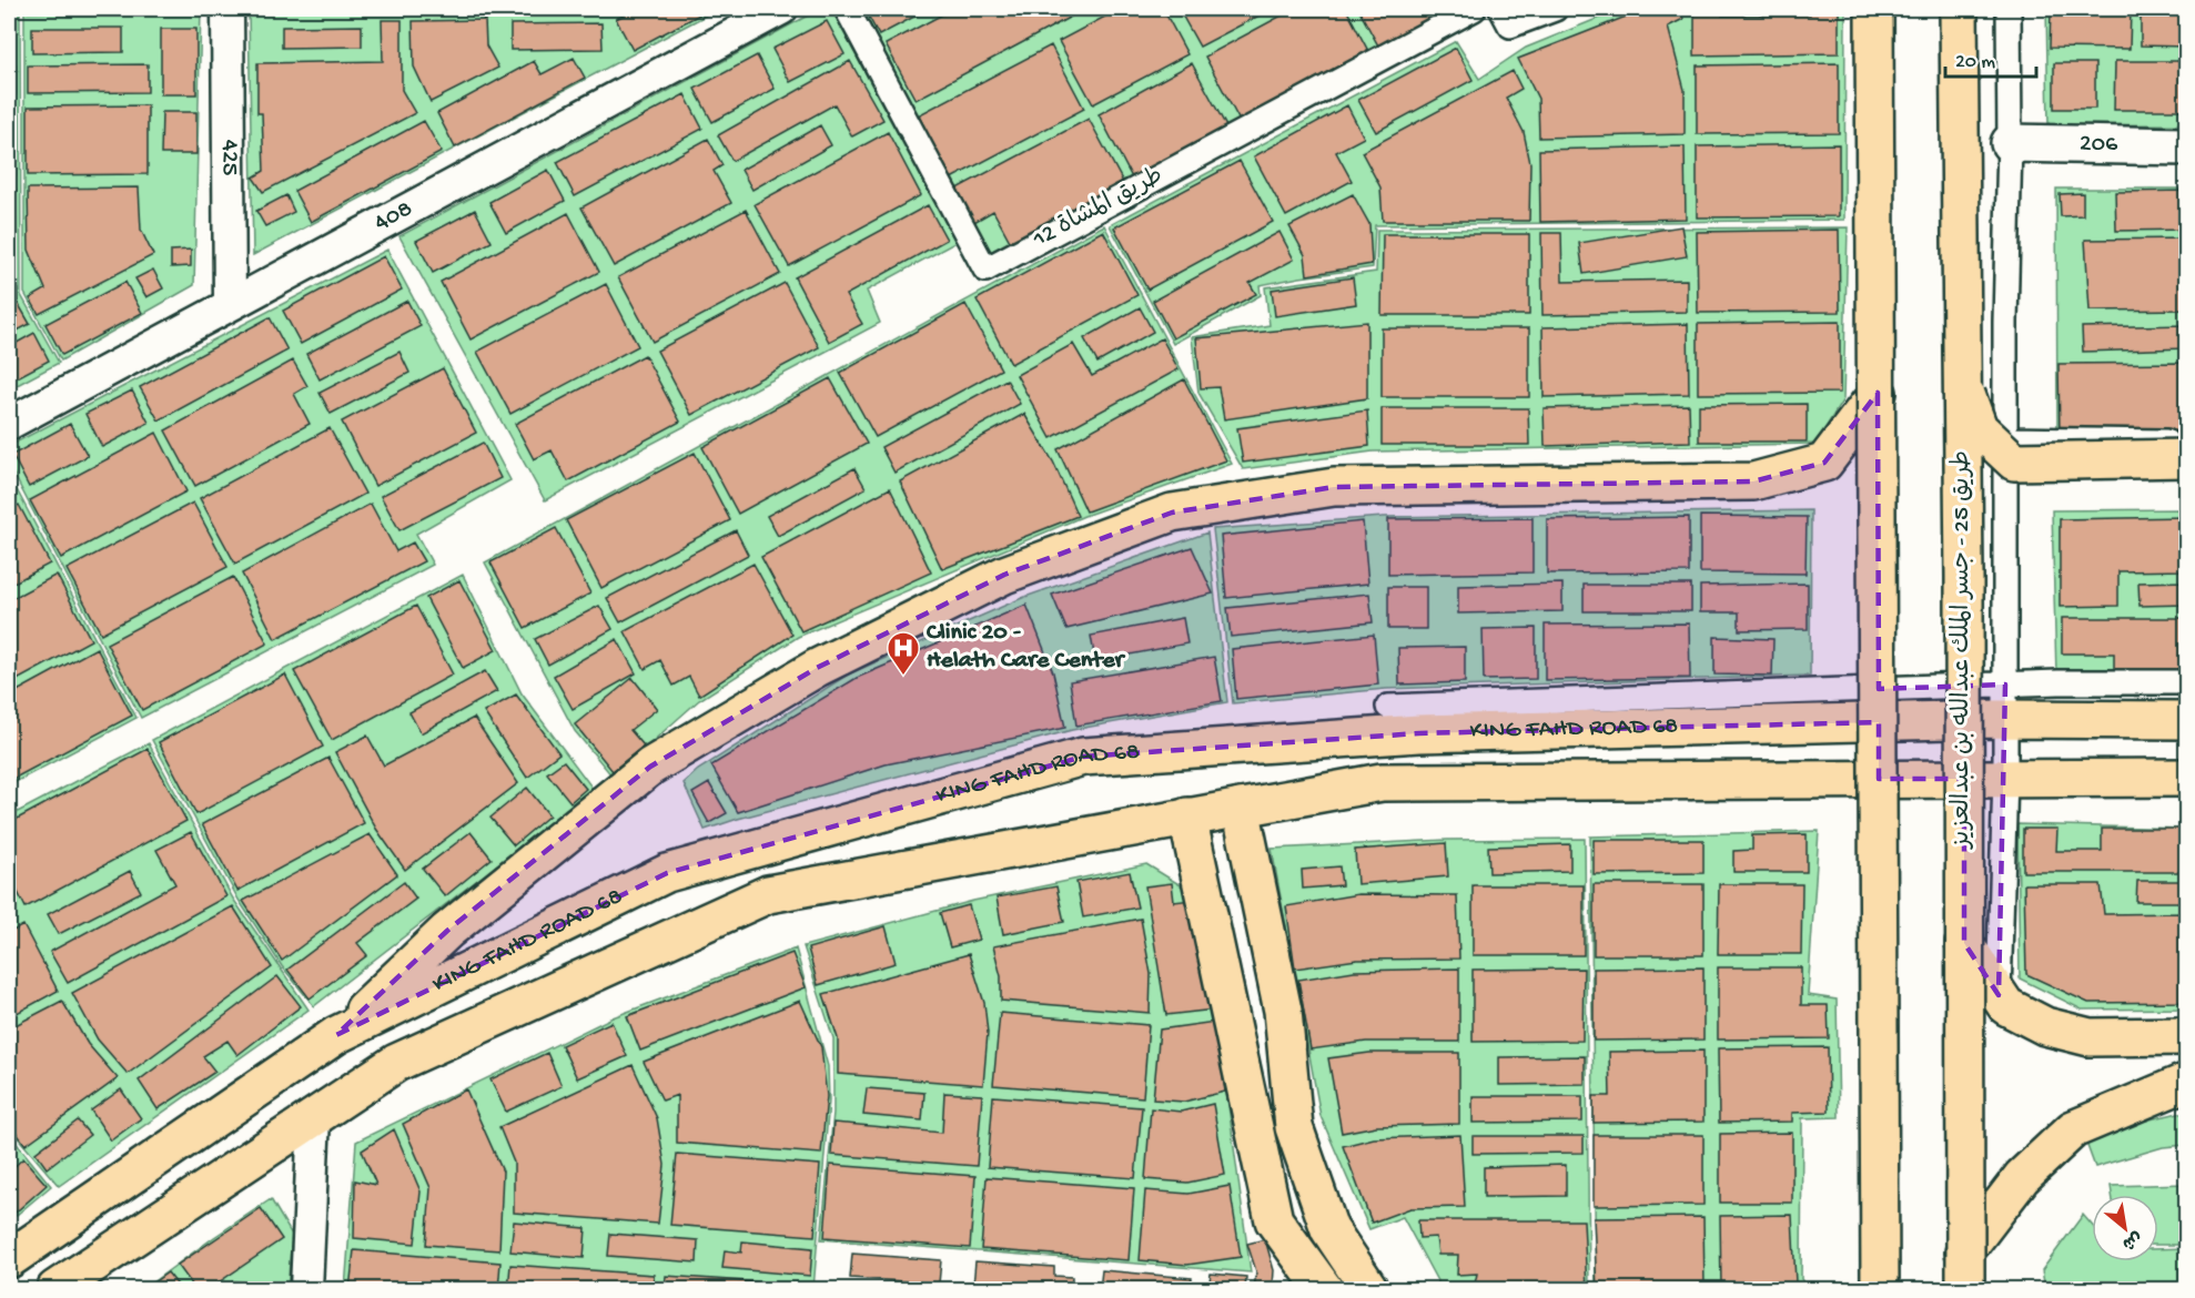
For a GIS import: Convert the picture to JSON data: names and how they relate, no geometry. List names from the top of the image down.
{
  "streets": {
    "main road": ["206", "طريق 25 - جسر الملك عبدالله بن عبدالعزيز", "KING FAHD ROAD 68"],
    "street": ["425", "طريق المشاة 12", "408"]
  },
  "crossings": [
    ["425", "408"]
  ],
  "places": {
    "hospital": ["Clinic 20 - Helath Care Center"]
  },
  "scale_bar": "20 m",
  "north": "bottom right"
}
